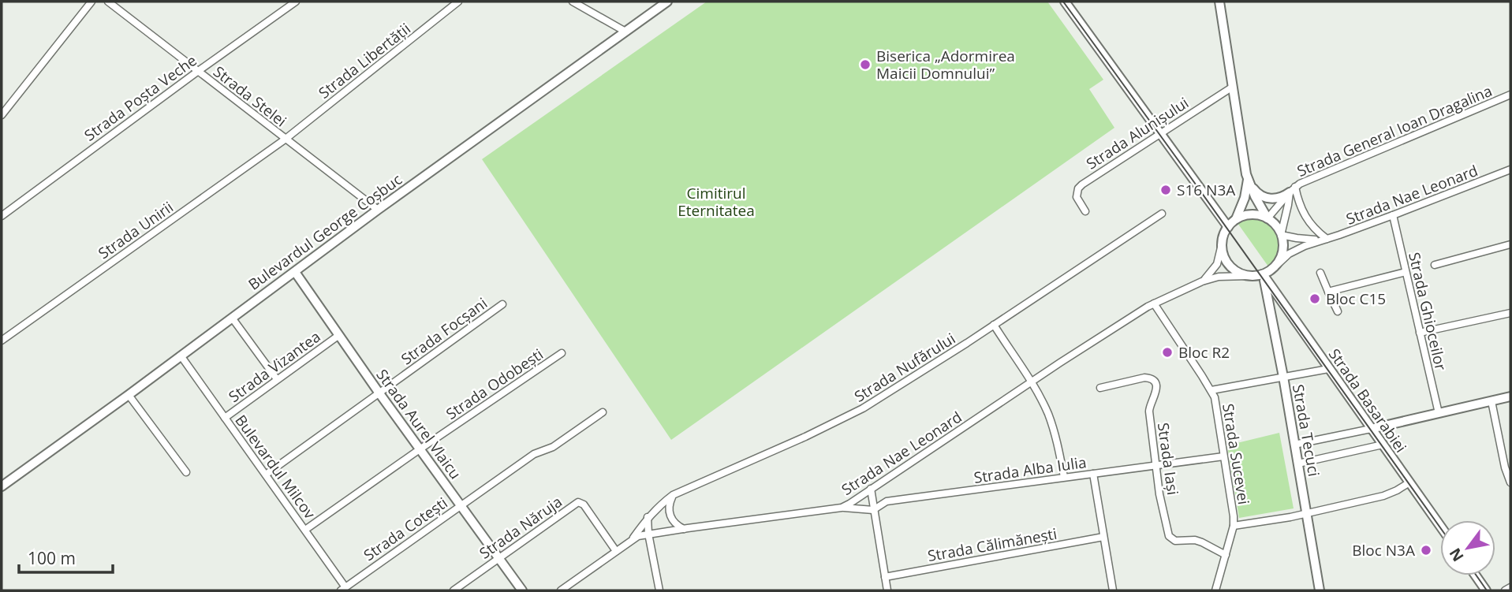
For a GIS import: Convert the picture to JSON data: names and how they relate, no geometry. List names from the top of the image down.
{
  "streets": {
    "main road": [
      "Bulevardul George Coșbuc",
      "Strada Basarabiei",
      "Strada Aurel Vlaicu",
      "Strada Tecuci"
    ],
    "street": [
      "Strada Libertății",
      "Strada Stelei",
      "Strada Poșta Veche",
      "Strada General Ioan Dragalina",
      "Strada Alunișului",
      "Strada Nae Leonard",
      "Strada Unirii",
      "Strada Ghioceilor",
      "Strada Focșani",
      "Strada Vizantea",
      "Strada Nufărului",
      "Strada Odobești",
      "Strada Sucevei",
      "Strada Iași",
      "Bulevardul Milcov",
      "Strada Alba Iulia",
      "Strada Năruja",
      "Strada Cotești",
      "Strada Călimănești"
    ]
  },
  "crossings": [
    ["Strada Libertății", "Strada Stelei"],
    ["Strada Libertății", "Strada Unirii"],
    ["Strada Stelei", "Strada Poșta Veche"],
    ["Strada Stelei", "Strada Unirii"],
    ["Strada Stelei", "Bulevardul George Coșbuc"],
    ["Strada Nae Leonard", "Strada Ghioceilor"],
    ["Strada Nae Leonard", "Strada Nufărului"],
    ["Strada Nae Leonard", "Strada Basarabiei"],
    ["Strada Nae Leonard", "Strada Tecuci"],
    ["Strada Nae Leonard", "Strada Sucevei"],
    ["Strada Nae Leonard", "Strada Alba Iulia"],
    ["Strada Nae Leonard", "Strada Năruja"],
    ["Bulevardul George Coșbuc", "Strada Aurel Vlaicu"],
    ["Bulevardul George Coșbuc", "Bulevardul Milcov"],
    ["Strada Focșani", "Strada Aurel Vlaicu"],
    ["Strada Focșani", "Bulevardul Milcov"],
    ["Strada Vizantea", "Strada Aurel Vlaicu"],
    ["Strada Vizantea", "Bulevardul Milcov"],
    ["Strada Odobești", "Strada Aurel Vlaicu"],
    ["Strada Odobești", "Bulevardul Milcov"],
    ["Strada Basarabiei", "Strada Tecuci"],
    ["Strada Aurel Vlaicu", "Strada Năruja"],
    ["Strada Aurel Vlaicu", "Strada Cotești"],
    ["Strada Sucevei", "Strada Iași"],
    ["Strada Sucevei", "Strada Alba Iulia"],
    ["Strada Iași", "Strada Alba Iulia"],
    ["Bulevardul Milcov", "Strada Cotești"]
  ],
  "parks": ["Cimitirul Eternitatea"],
  "places": [
    "Biserica „Adormirea Maicii Domnului”",
    "S16 N3A",
    "Bloc C15",
    "Bloc R2",
    "Bloc N3A"
  ],
  "scale_bar": "100 m",
  "north": "bottom left"
}
